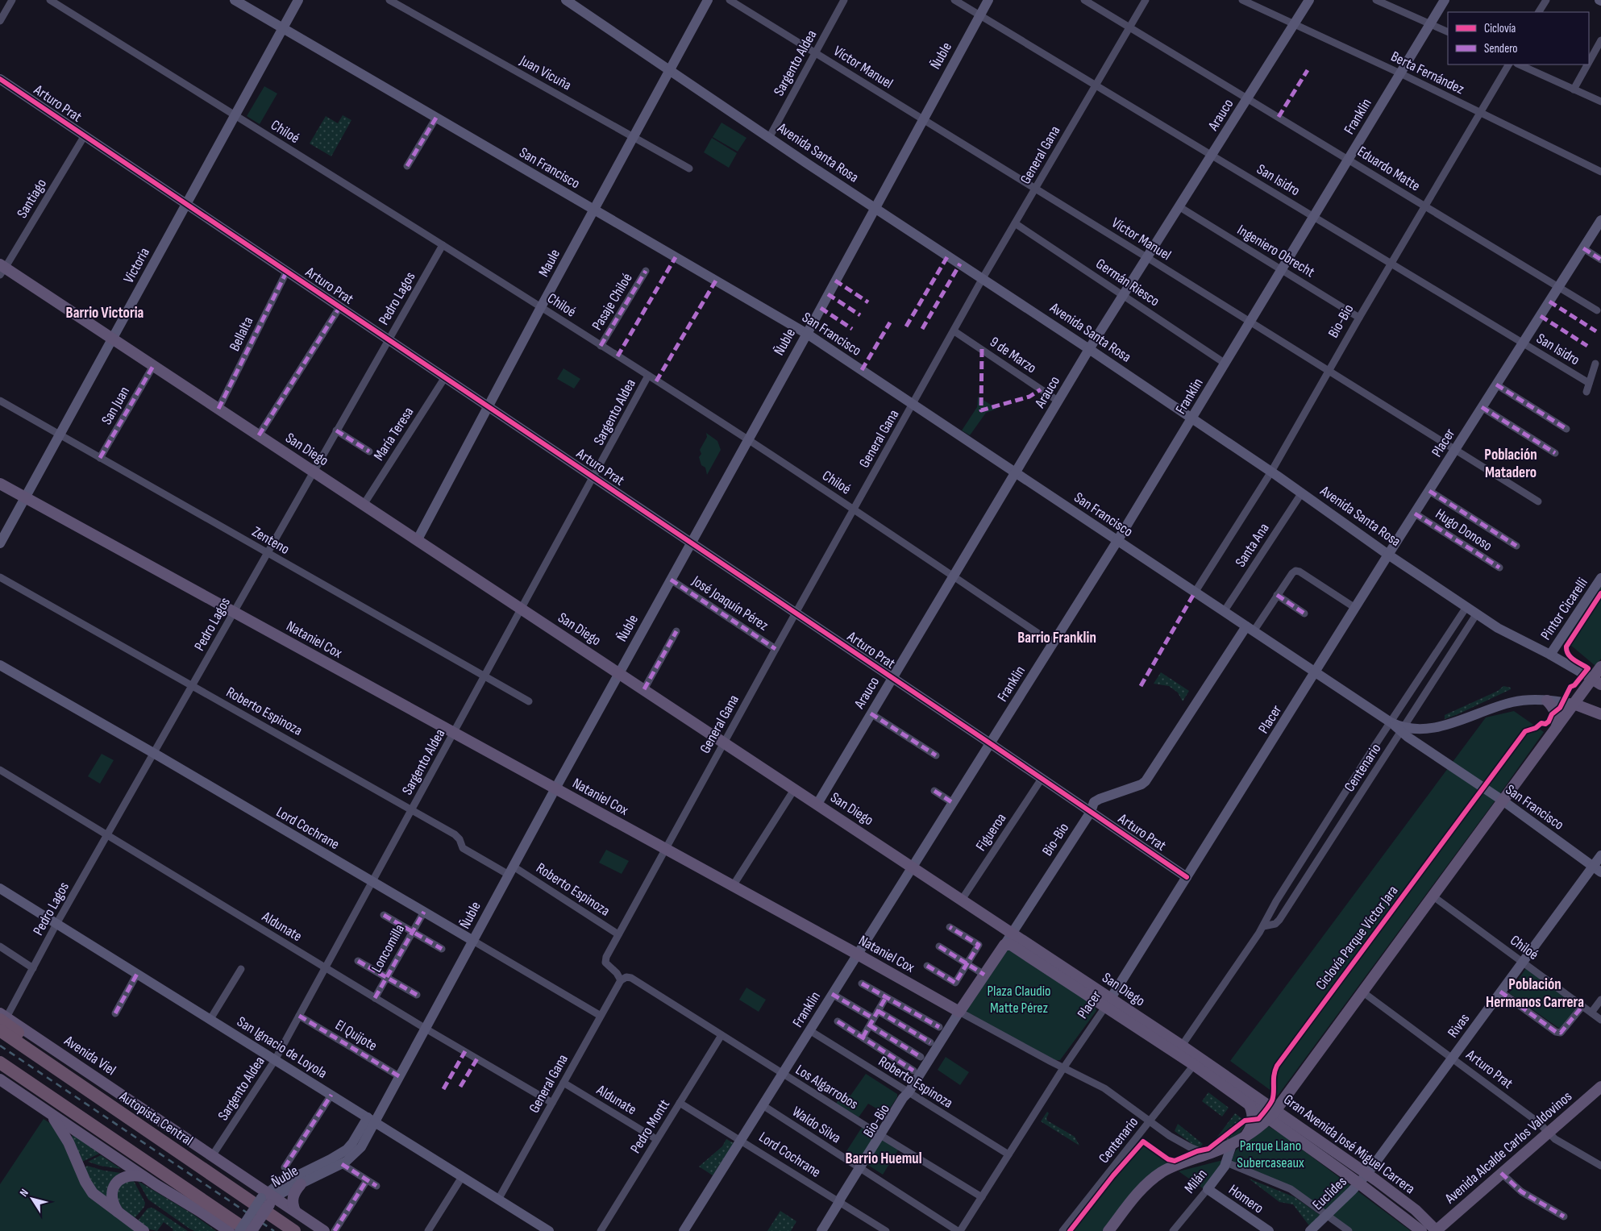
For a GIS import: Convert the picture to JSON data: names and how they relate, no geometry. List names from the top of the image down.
{
  "streets": {
    "highway": ["Autopista Central"],
    "main road": [
      "Ñuble",
      "Bio-Bio",
      "San Diego",
      "Nataniel Cox",
      "Avenida Viel",
      "Gran Avenida José Miguel Carrera",
      "Avenida Alcalde Carlos Valdovinos"
    ],
    "street": [
      "Sargento Aldea",
      "Víctor Manuel",
      "Juan Vicuña",
      "Berta Fernández",
      "Arturo Prat",
      "Arauco",
      "Franklin",
      "Chiloé",
      "Avenida Santa Rosa",
      "General Gana",
      "San Francisco",
      "Eduardo Matte",
      "San Isidro",
      "Santiago",
      "Ingeniero Obrecht",
      "Maule",
      "Victoria",
      "Germán Riesco",
      "Pedro Lagos",
      "Pasaje Chiloé",
      "Bellalta",
      "9 de Marzo",
      "San Juan",
      "María Teresa",
      "Placer",
      "Hugo Donoso",
      "Zenteno",
      "Santa Ana",
      "José Joaquín Pérez",
      "Pintor Cicarelli",
      "Roberto Espinoza",
      "Centenario",
      "Lord Cochrane",
      "Figueroa",
      "Aldunate",
      "Loncomilla",
      "Rivas",
      "El Quijote",
      "San Ignacio de Loyola",
      "Los Algarrobos",
      "Waldo Silva",
      "Pedro Montt",
      "Milán",
      "Euclides",
      "Homero"
    ],
    "cycle path": ["Ciclovía Parque Víctor Jara"]
  },
  "crossings": [
    ["Ñuble", "Víctor Manuel"],
    ["Ñuble", "Arturo Prat"],
    ["Ñuble", "Chiloé"],
    ["Ñuble", "Avenida Santa Rosa"],
    ["Ñuble", "San Francisco"],
    ["Ñuble", "San Isidro"],
    ["Ñuble", "San Diego"],
    ["Ñuble", "José Joaquín Pérez"],
    ["Ñuble", "Nataniel Cox"],
    ["Ñuble", "Roberto Espinoza"],
    ["Ñuble", "Lord Cochrane"],
    ["Ñuble", "Aldunate"],
    ["Ñuble", "El Quijote"],
    ["Ñuble", "San Ignacio de Loyola"],
    ["Ñuble", "Avenida Viel"],
    ["Sargento Aldea", "Víctor Manuel"],
    ["Sargento Aldea", "Arturo Prat"],
    ["Sargento Aldea", "Chiloé"],
    ["Sargento Aldea", "Avenida Santa Rosa"],
    ["Sargento Aldea", "San Diego"],
    ["Sargento Aldea", "Zenteno"],
    ["Sargento Aldea", "Nataniel Cox"],
    ["Sargento Aldea", "Roberto Espinoza"],
    ["Sargento Aldea", "Lord Cochrane"],
    ["Sargento Aldea", "Aldunate"],
    ["Sargento Aldea", "El Quijote"],
    ["Sargento Aldea", "San Ignacio de Loyola"],
    ["Sargento Aldea", "Avenida Viel"],
    ["Víctor Manuel", "Arauco"],
    ["Víctor Manuel", "Franklin"],
    ["Víctor Manuel", "General Gana"],
    ["Víctor Manuel", "Bio-Bio"],
    ["Víctor Manuel", "Placer"],
    ["Juan Vicuña", "Maule"],
    ["Berta Fernández", "Arauco"],
    ["Berta Fernández", "Franklin"],
    ["Berta Fernández", "Bio-Bio"],
    ["Arturo Prat", "Arauco"],
    ["Arturo Prat", "Franklin"],
    ["Arturo Prat", "General Gana"],
    ["Arturo Prat", "Santiago"],
    ["Arturo Prat", "Maule"],
    ["Arturo Prat", "Victoria"],
    ["Arturo Prat", "Pedro Lagos"],
    ["Arturo Prat", "Bio-Bio"],
    ["Arturo Prat", "Bellalta"],
    ["Arturo Prat", "María Teresa"],
    ["Arturo Prat", "Placer"],
    ["Arturo Prat", "Figueroa"],
    ["Arturo Prat", "Rivas"],
    ["Arturo Prat", "Avenida Alcalde Carlos Valdovinos"],
    ["Arauco", "Chiloé"],
    ["Arauco", "Avenida Santa Rosa"],
    ["Arauco", "San Francisco"],
    ["Arauco", "Eduardo Matte"],
    ["Arauco", "San Isidro"],
    ["Arauco", "Ingeniero Obrecht"],
    ["Arauco", "Germán Riesco"],
    ["Arauco", "9 de Marzo"],
    ["Arauco", "San Diego"],
    ["Franklin", "Chiloé"],
    ["Franklin", "Avenida Santa Rosa"],
    ["Franklin", "San Francisco"],
    ["Franklin", "Eduardo Matte"],
    ["Franklin", "San Isidro"],
    ["Franklin", "Ingeniero Obrecht"],
    ["Franklin", "Germán Riesco"],
    ["Franklin", "San Diego"],
    ["Franklin", "Nataniel Cox"],
    ["Franklin", "Roberto Espinoza"],
    ["Franklin", "Lord Cochrane"],
    ["Franklin", "Los Algarrobos"],
    ["Franklin", "Waldo Silva"],
    ["Chiloé", "General Gana"],
    ["Chiloé", "Maule"],
    ["Chiloé", "Victoria"],
    ["Chiloé", "Pedro Lagos"],
    ["Chiloé", "Pasaje Chiloé"],
    ["Chiloé", "Rivas"],
    ["Avenida Santa Rosa", "General Gana"],
    ["Avenida Santa Rosa", "Maule"],
    ["Avenida Santa Rosa", "Bio-Bio"],
    ["Avenida Santa Rosa", "Placer"],
    ["Avenida Santa Rosa", "Santa Ana"],
    ["Avenida Santa Rosa", "Pintor Cicarelli"],
    ["Avenida Santa Rosa", "Centenario"],
    ["General Gana", "San Francisco"],
    ["General Gana", "Eduardo Matte"],
    ["General Gana", "San Isidro"],
    ["General Gana", "Germán Riesco"],
    ["General Gana", "9 de Marzo"],
    ["General Gana", "San Diego"],
    ["General Gana", "José Joaquín Pérez"],
    ["General Gana", "Nataniel Cox"],
    ["General Gana", "Roberto Espinoza"],
    ["General Gana", "Lord Cochrane"],
    ["General Gana", "Aldunate"],
    ["General Gana", "San Ignacio de Loyola"],
    ["San Francisco", "Maule"],
    ["San Francisco", "Victoria"],
    ["San Francisco", "Bio-Bio"],
    ["San Francisco", "Placer"],
    ["San Francisco", "Santa Ana"],
    ["San Francisco", "Centenario"],
    ["San Francisco", "Rivas"],
    ["Eduardo Matte", "Bio-Bio"],
    ["Eduardo Matte", "Placer"],
    ["San Isidro", "Bio-Bio"],
    ["San Isidro", "Placer"],
    ["Santiago", "San Diego"],
    ["Ingeniero Obrecht", "Bio-Bio"],
    ["Maule", "San Diego"],
    ["Victoria", "San Diego"],
    ["Victoria", "Zenteno"],
    ["Victoria", "Nataniel Cox"],
    ["Pedro Lagos", "San Diego"],
    ["Pedro Lagos", "Zenteno"],
    ["Pedro Lagos", "Nataniel Cox"],
    ["Pedro Lagos", "Roberto Espinoza"],
    ["Pedro Lagos", "Lord Cochrane"],
    ["Pedro Lagos", "Aldunate"],
    ["Pedro Lagos", "San Ignacio de Loyola"],
    ["Pedro Lagos", "Avenida Viel"],
    ["Bio-Bio", "San Diego"],
    ["Bio-Bio", "Nataniel Cox"],
    ["Bio-Bio", "Roberto Espinoza"],
    ["Bio-Bio", "Lord Cochrane"],
    ["Bio-Bio", "Los Algarrobos"],
    ["Bio-Bio", "Waldo Silva"],
    ["Bellalta", "San Diego"],
    ["San Juan", "San Diego"],
    ["San Juan", "Zenteno"],
    ["María Teresa", "San Diego"],
    ["Placer", "San Diego"],
    ["Placer", "Hugo Donoso"],
    ["Placer", "Nataniel Cox"],
    ["Placer", "Roberto Espinoza"],
    ["Placer", "Los Algarrobos"],
    ["Placer", "Waldo Silva"],
    ["San Diego", "Centenario"],
    ["San Diego", "Figueroa"],
    ["San Diego", "Gran Avenida José Miguel Carrera"],
    ["Nataniel Cox", "Centenario"],
    ["Centenario", "Gran Avenida José Miguel Carrera"],
    ["Lord Cochrane", "Loncomilla"],
    ["Lord Cochrane", "Pedro Montt"],
    ["Aldunate", "Loncomilla"],
    ["Aldunate", "Pedro Montt"],
    ["Rivas", "Gran Avenida José Miguel Carrera"],
    ["Rivas", "Euclides"],
    ["Gran Avenida José Miguel Carrera", "Avenida Alcalde Carlos Valdovinos"],
    ["Gran Avenida José Miguel Carrera", "Euclides"],
    ["Milán", "Homero"]
  ],
  "districts": [
    "Barrio Victoria",
    "Población Matadero",
    "Barrio Franklin",
    "Población Hermanos Carrera",
    "Barrio Huemul"
  ],
  "parks": ["Plaza Claudio Matte Pérez", "Parque Llano Subercaseaux"],
  "legend": ["Ciclovía", "Sendero"],
  "north": "top left"
}
